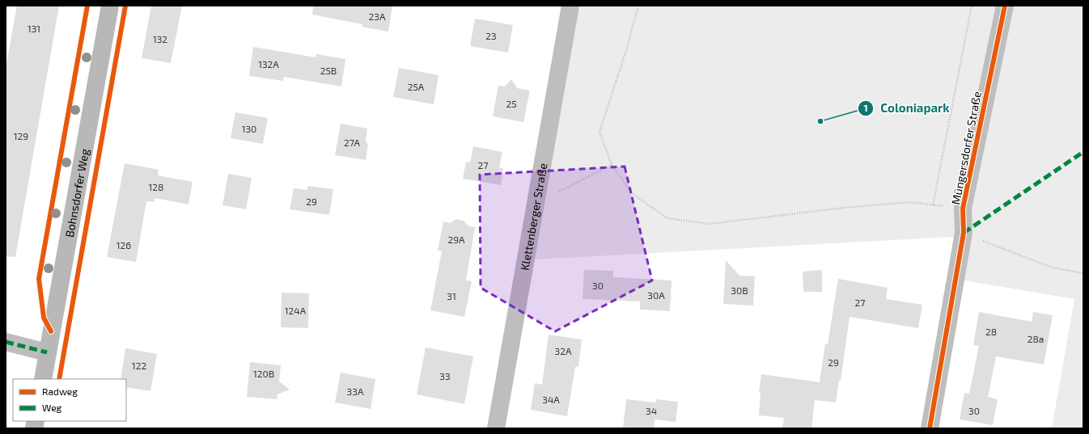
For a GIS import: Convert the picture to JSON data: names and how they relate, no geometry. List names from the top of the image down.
{
  "streets": {
    "street": ["Müngersdorfer Straße", "Bohnsdorfer Weg", "Klettenberger Straße"]
  },
  "places": ["Coloniapark"],
  "house_numbers": [
    "23A",
    "131",
    "23",
    "132",
    "132A",
    "25B",
    "25A",
    "25",
    "130",
    "129",
    "27A",
    "27",
    "128",
    "29",
    "29A",
    "126",
    "30",
    "30B",
    "30A",
    "31",
    "27",
    "124A",
    "28",
    "28a",
    "32A",
    "29",
    "122",
    "120B",
    "33",
    "33A",
    "34A",
    "34",
    "30"
  ],
  "legend": ["Radweg", "Weg"]
}
